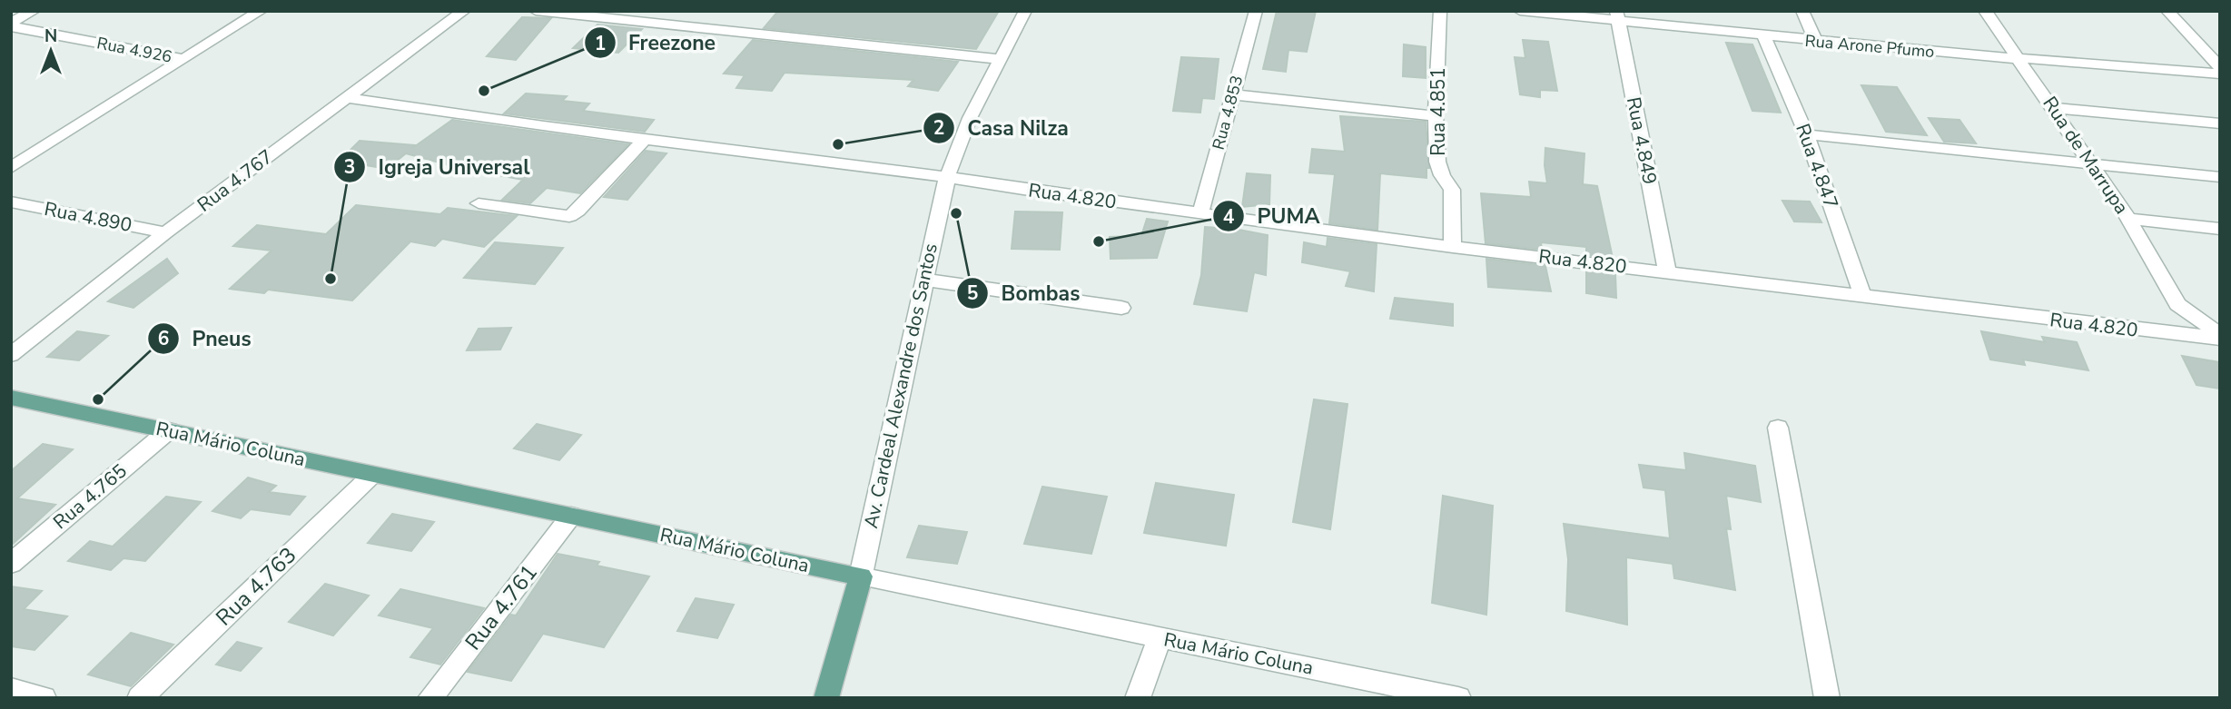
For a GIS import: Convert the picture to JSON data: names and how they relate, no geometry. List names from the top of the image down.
{
  "streets": {
    "main road": ["Av. Cardeal Alexandre dos Santos", "Rua Mário Coluna"],
    "street": [
      "Rua Arone Pfumo",
      "Rua 4.926",
      "Rua 4.851",
      "Rua 4.853",
      "Rua 4.849",
      "Rua de Marrupa",
      "Rua 4.847",
      "Rua 4.767",
      "Rua 4.820",
      "Rua 4.890",
      "Rua 4.765",
      "Rua 4.763",
      "Rua 4.761"
    ]
  },
  "crossings": [
    ["Rua Arone Pfumo", "Rua 4.849"],
    ["Rua Arone Pfumo", "Rua de Marrupa"],
    ["Rua Arone Pfumo", "Rua 4.847"],
    ["Rua 4.851", "Rua 4.820"],
    ["Rua 4.853", "Rua 4.820"],
    ["Rua 4.849", "Rua 4.820"],
    ["Rua 4.847", "Rua 4.820"],
    ["Rua 4.767", "Rua 4.820"],
    ["Rua 4.767", "Rua 4.890"],
    ["Rua 4.820", "Av. Cardeal Alexandre dos Santos"],
    ["Av. Cardeal Alexandre dos Santos", "Rua Mário Coluna"],
    ["Rua Mário Coluna", "Rua 4.765"],
    ["Rua Mário Coluna", "Rua 4.763"],
    ["Rua Mário Coluna", "Rua 4.761"]
  ],
  "places": [
    "Freezone",
    "Casa Nilza",
    "Bombas",
    "PUMA",
    "Igreja Universal",
    "Pneus"
  ],
  "north": "top"
}
